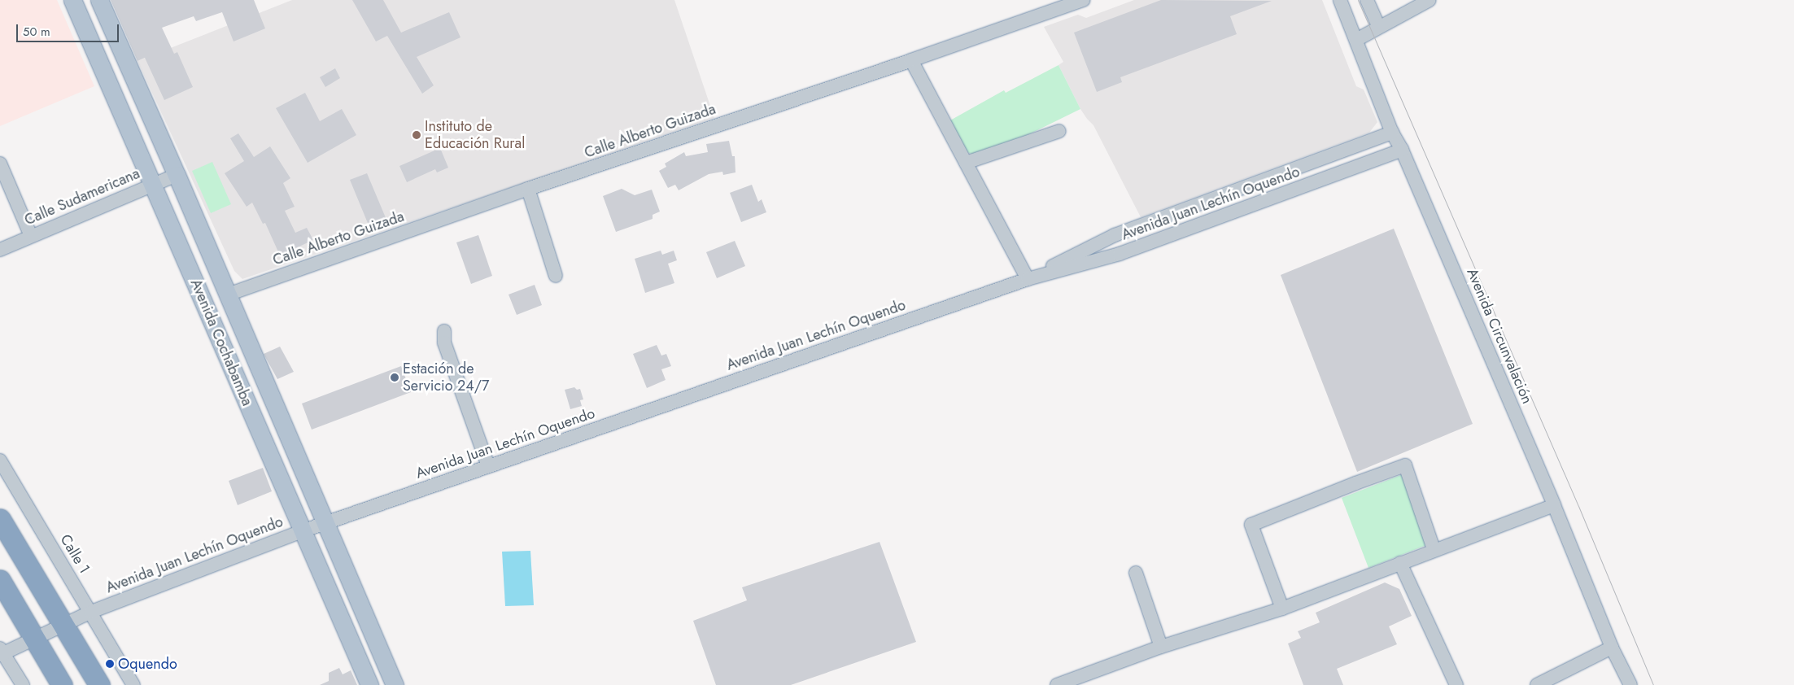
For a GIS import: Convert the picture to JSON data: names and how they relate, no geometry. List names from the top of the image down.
{
  "streets": {
    "main road": ["Avenida Cochabamba"],
    "street": [
      "Calle Alberto Guizada",
      "Calle Sudamericana",
      "Avenida Juan Lechín Oquendo",
      "Avenida Circunvalación",
      "Calle 1"
    ]
  },
  "crossings": [
    ["Calle Alberto Guizada", "Avenida Cochabamba"],
    ["Calle Sudamericana", "Avenida Cochabamba"],
    ["Avenida Juan Lechín Oquendo", "Avenida Circunvalación"],
    ["Avenida Juan Lechín Oquendo", "Avenida Cochabamba"],
    ["Avenida Juan Lechín Oquendo", "Calle 1"]
  ],
  "places": ["Instituto de Educación Rural", "Estación de Servicio 24/7", "Oquendo"],
  "scale_bar": "50 m"
}
